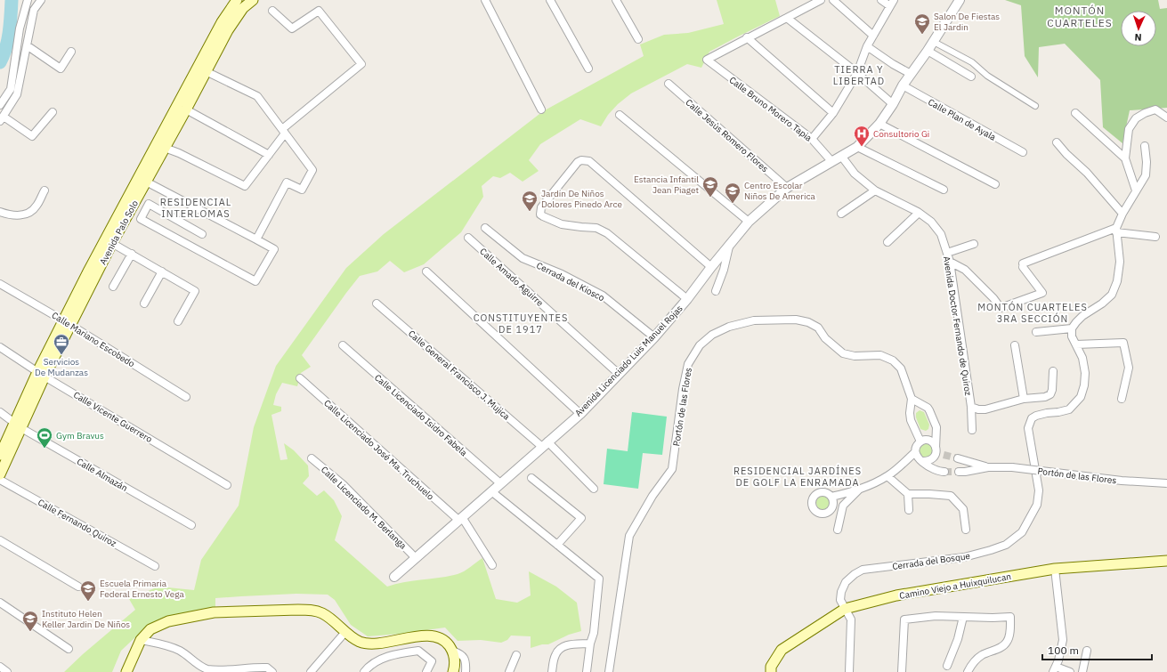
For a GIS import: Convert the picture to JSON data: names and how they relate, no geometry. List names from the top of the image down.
{
  "streets": {
    "main road": ["Avenida Palo Solo", "Camino Viejo a Huixquilucan"],
    "street": [
      "Calle Bruno Morero Tapia",
      "Calle Plan de Ayala",
      "Calle Jesùs Romero Flores",
      "Calle Amado Aguirre",
      "Cerrada del Kiosco",
      "Avenida Doctor Fernando de Quiroz",
      "Calle Mariano Escobedo",
      "Avenida Licenciado Luis Manuel Rojas",
      "Calle General Francisco J. Mujica",
      "Portón de las Flores",
      "Calle Licenciado Isidro Fabela",
      "Calle Vicente Guerrero",
      "Calle Licenciado José Ma. Truchuelo",
      "Calle Almazán",
      "Calle Licenciado M. Berlanga",
      "Calle Fernando Quiroz",
      "Cerrada del Bosque"
    ]
  },
  "crossings": [
    ["Calle Bruno Morero Tapia", "Avenida Licenciado Luis Manuel Rojas"],
    ["Calle Plan de Ayala", "Avenida Licenciado Luis Manuel Rojas"],
    ["Calle Jesùs Romero Flores", "Avenida Licenciado Luis Manuel Rojas"],
    ["Avenida Palo Solo", "Calle Mariano Escobedo"],
    ["Avenida Palo Solo", "Calle Vicente Guerrero"],
    ["Avenida Palo Solo", "Calle Almazán"],
    ["Calle Amado Aguirre", "Avenida Licenciado Luis Manuel Rojas"],
    ["Cerrada del Kiosco", "Avenida Licenciado Luis Manuel Rojas"],
    ["Avenida Doctor Fernando de Quiroz", "Avenida Licenciado Luis Manuel Rojas"],
    ["Avenida Licenciado Luis Manuel Rojas", "Calle General Francisco J. Mujica"],
    ["Avenida Licenciado Luis Manuel Rojas", "Calle Licenciado Isidro Fabela"],
    ["Avenida Licenciado Luis Manuel Rojas", "Calle Licenciado José Ma. Truchuelo"],
    ["Avenida Licenciado Luis Manuel Rojas", "Calle Licenciado M. Berlanga"],
    ["Cerrada del Bosque", "Camino Viejo a Huixquilucan"]
  ],
  "districts": [
    "MONTÓN CUARTELES",
    "TIERRA Y LIBERTAD",
    "RESIDENCIAL INTERLOMAS",
    "MONTÓN CUARTELES 3RA SECCIÓN",
    "CONSTITUYENTES DE 1917",
    "RESIDENCIAL JARDÍNES DE GOLF LA ENRAMADA"
  ],
  "places": {
    "school or university": [
      "Salon De Fiestas El Jardin",
      "Estancia Infantil Jean Piaget",
      "Centro Escolar Niños De America",
      "Jardin De Niños Dolores Pinedo Arce",
      "Escuela Primaria Federal Ernesto Vega",
      "Instituto Helen Keller Jardin De Niños"
    ],
    "hospital": ["Consultorio Gi"],
    "office": ["Servicios De Mudanzas"],
    "sports": ["Gym Bravus"]
  },
  "scale_bar": "100 m",
  "north": "bottom"
}
